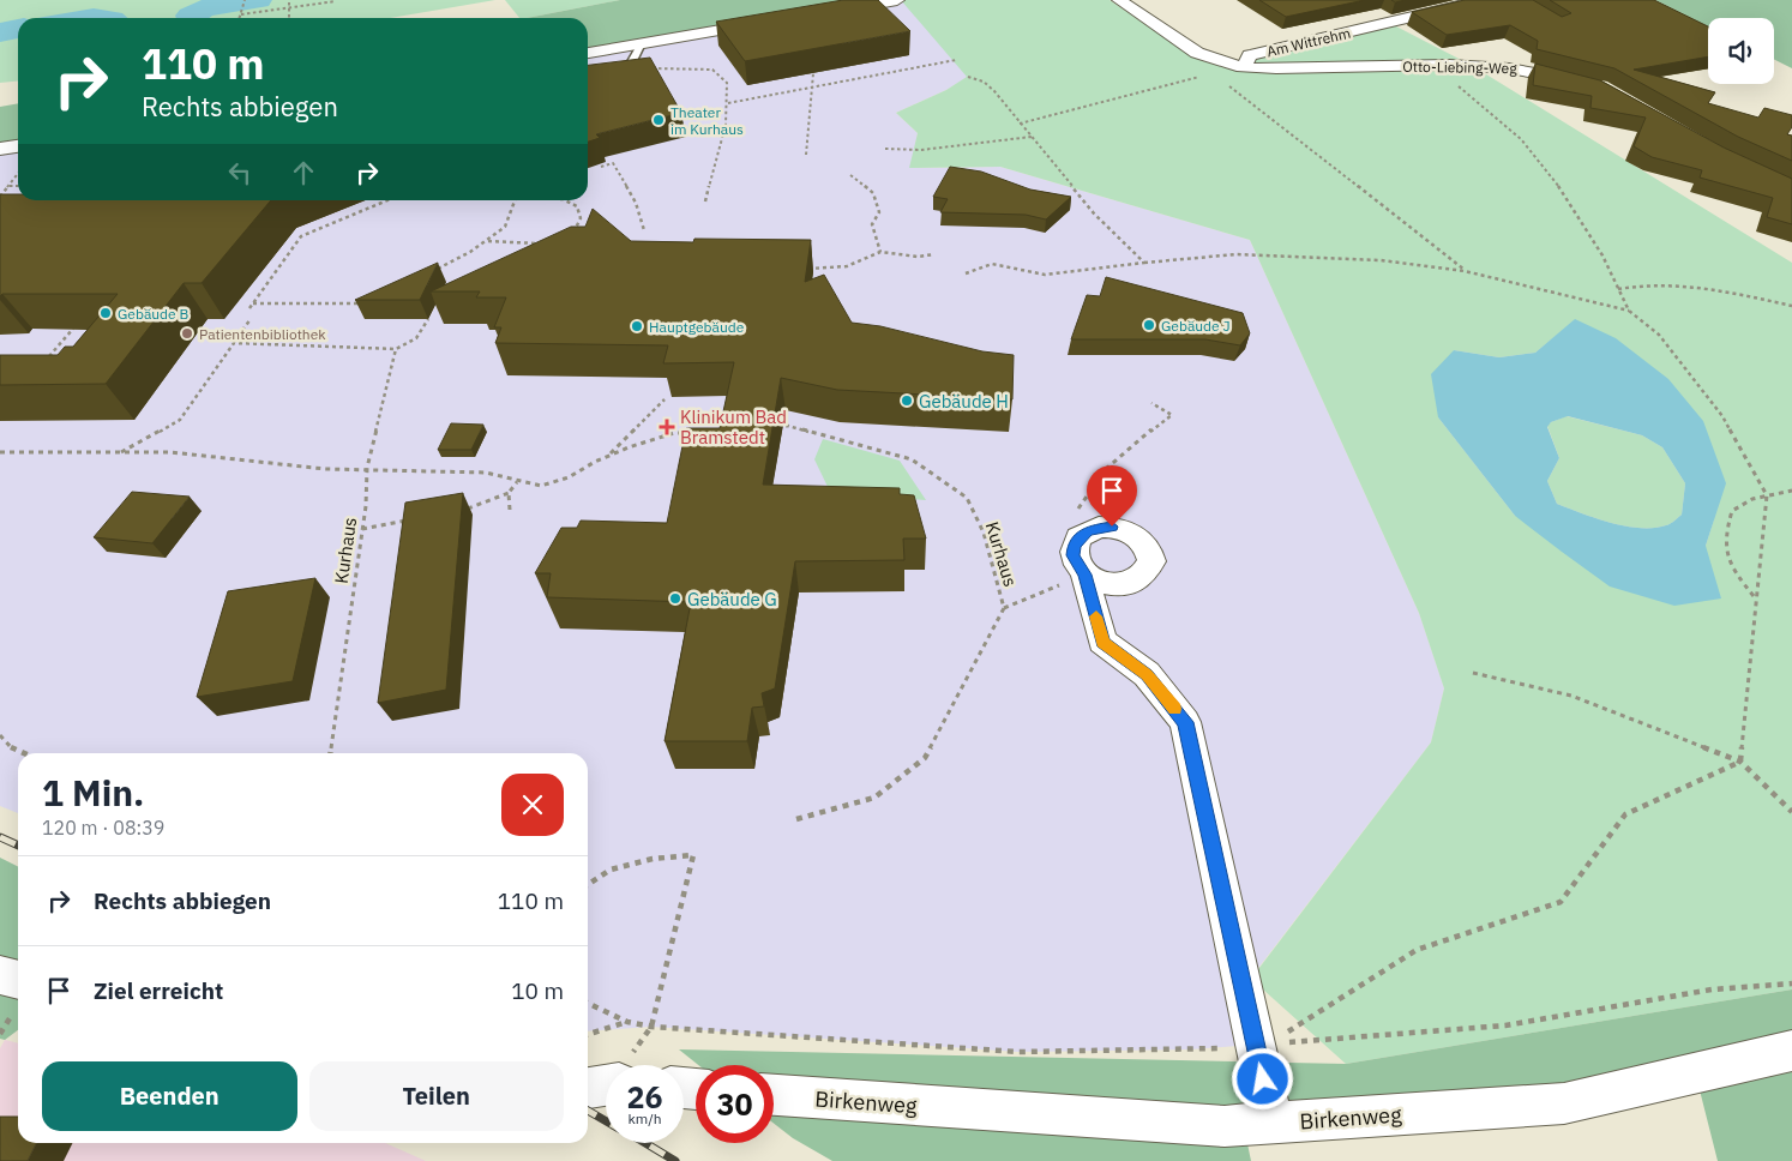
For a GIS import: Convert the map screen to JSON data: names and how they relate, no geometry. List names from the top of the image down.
{
  "streets": {
    "street": ["Am Wittrehm", "Otto-Liebing-Weg", "Birkenweg"],
    "path": ["Kurhaus"]
  },
  "crossings": [
    ["Am Wittrehm", "Otto-Liebing-Weg"]
  ],
  "places": {
    "other": [
      "Theater im Kurhaus",
      "Gebäude B",
      "Gebäude J",
      "Hauptgebäude",
      "Patientenbibliothek",
      "Gebäude H",
      "Gebäude G"
    ],
    "health": ["Klinikum Bad Bramstedt"]
  },
  "page": {
    "turn": ["110 m", "Rechts abbiegen"],
    "heading": ["1 Min.", "120 m · 08:39"],
    "list": [
      {
        "name": "Rechts abbiegen",
        "value": "110 m"
      },
      {
        "name": "Ziel erreicht",
        "value": "10 m"
      }
    ],
    "buttons": ["Beenden", "Teilen"],
    "speed": "26 km/h",
    "limit": "30"
  }
}
